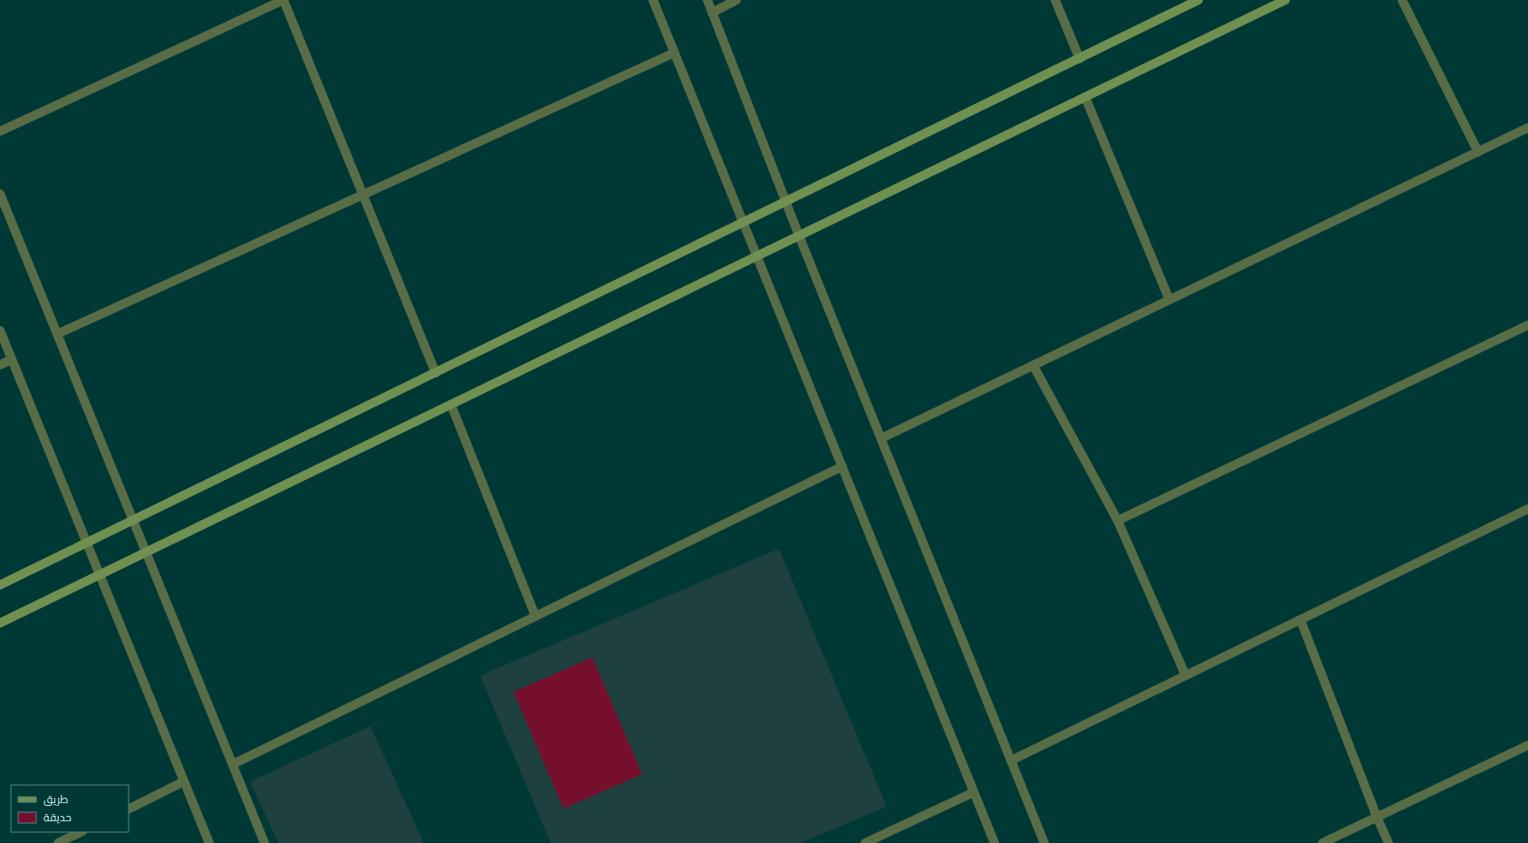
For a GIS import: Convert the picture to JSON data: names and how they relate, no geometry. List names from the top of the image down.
{
  "legend": ["طريق", "حديقة"]
}
